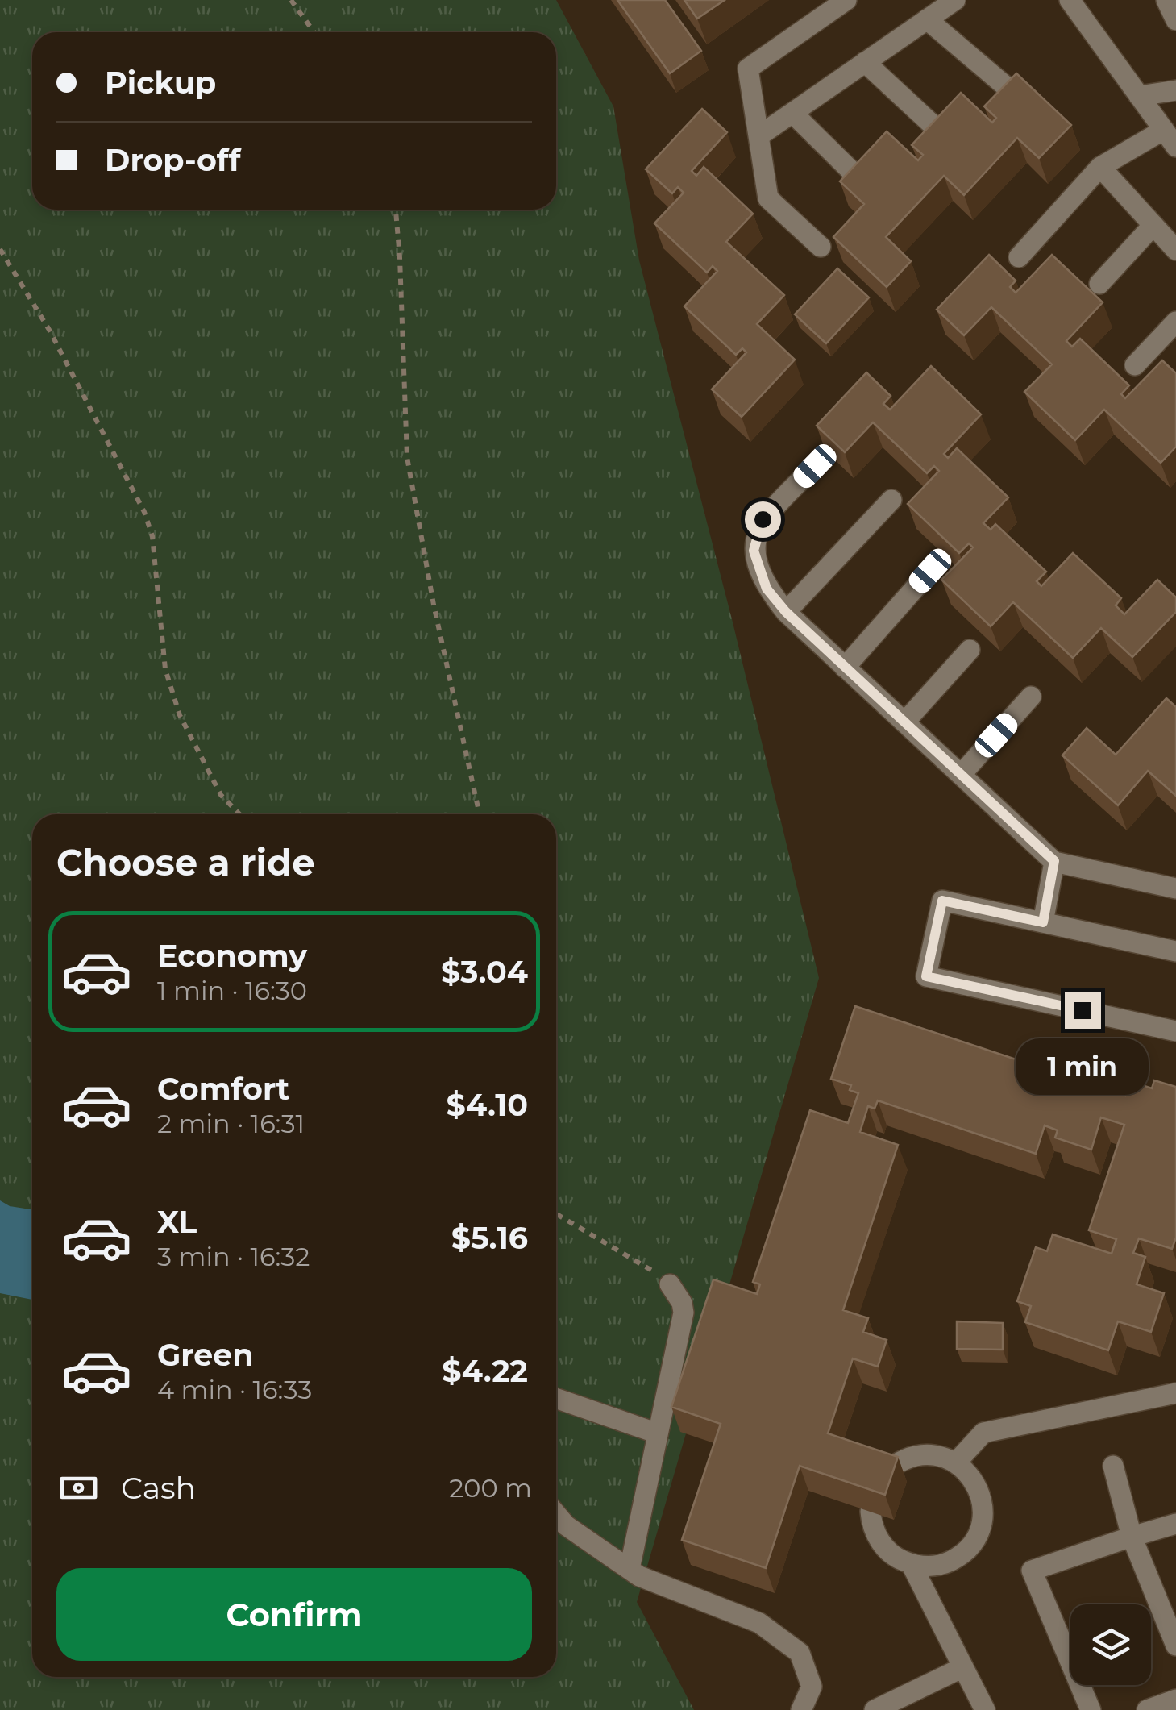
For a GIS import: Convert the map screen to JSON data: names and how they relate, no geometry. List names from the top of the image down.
{
  "page": {
    "banner": ["Pickup", "Drop-off"],
    "heading": "Choose a ride",
    "list": [
      {
        "name": "Economy",
        "note": "1 min · 16:30",
        "value": "$3.04"
      },
      {
        "name": "Comfort",
        "note": "2 min · 16:31",
        "value": "$4.10"
      },
      {
        "name": "XL",
        "note": "3 min · 16:32",
        "value": "$5.16"
      },
      {
        "name": "Green",
        "note": "4 min · 16:33",
        "value": "$4.22"
      }
    ],
    "bubble": "1 min",
    "pay": ["Cash", "200 m"],
    "buttons": "Confirm"
  }
}
